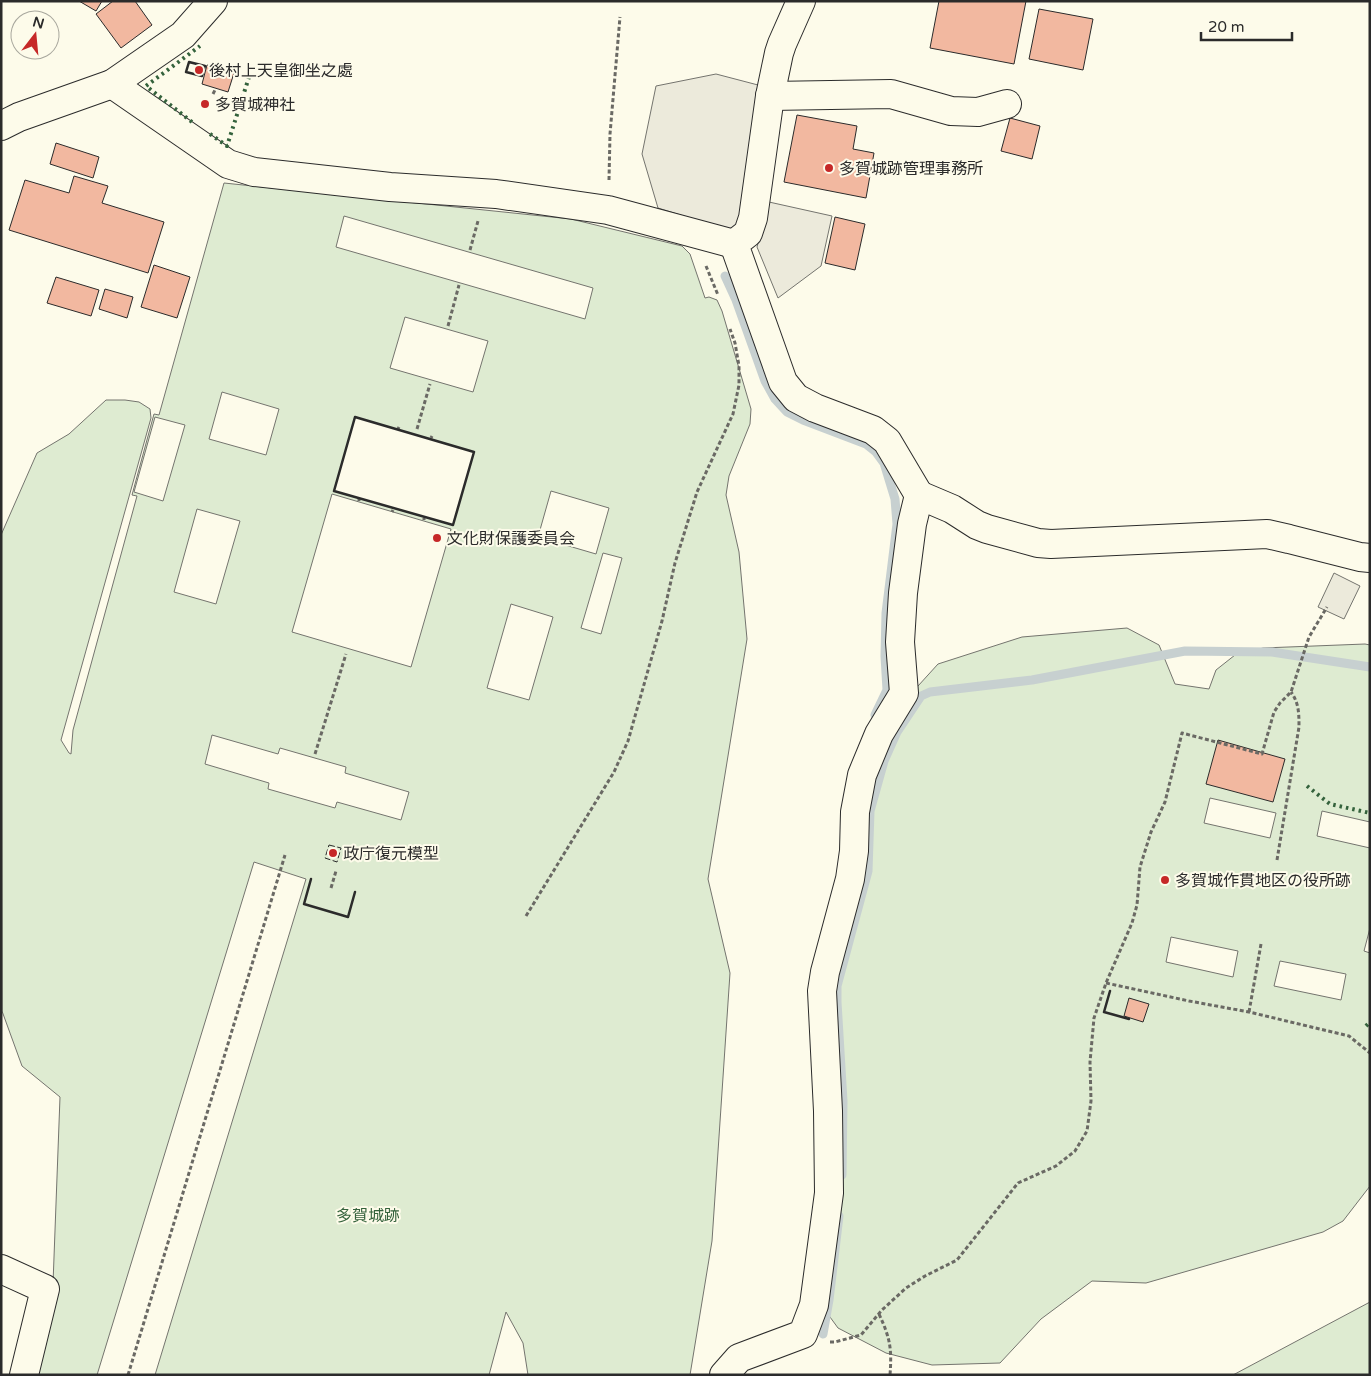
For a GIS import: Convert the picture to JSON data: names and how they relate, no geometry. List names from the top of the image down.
{
  "parks": ["多賀城跡"],
  "places": [
    "後村上天皇御坐之處",
    "多賀城神社",
    "多賀城跡管理事務所",
    "文化財保護委員会",
    "政庁復元模型",
    "多賀城作貫地区の役所跡"
  ],
  "scale_bar": "20 m",
  "north": "top"
}
